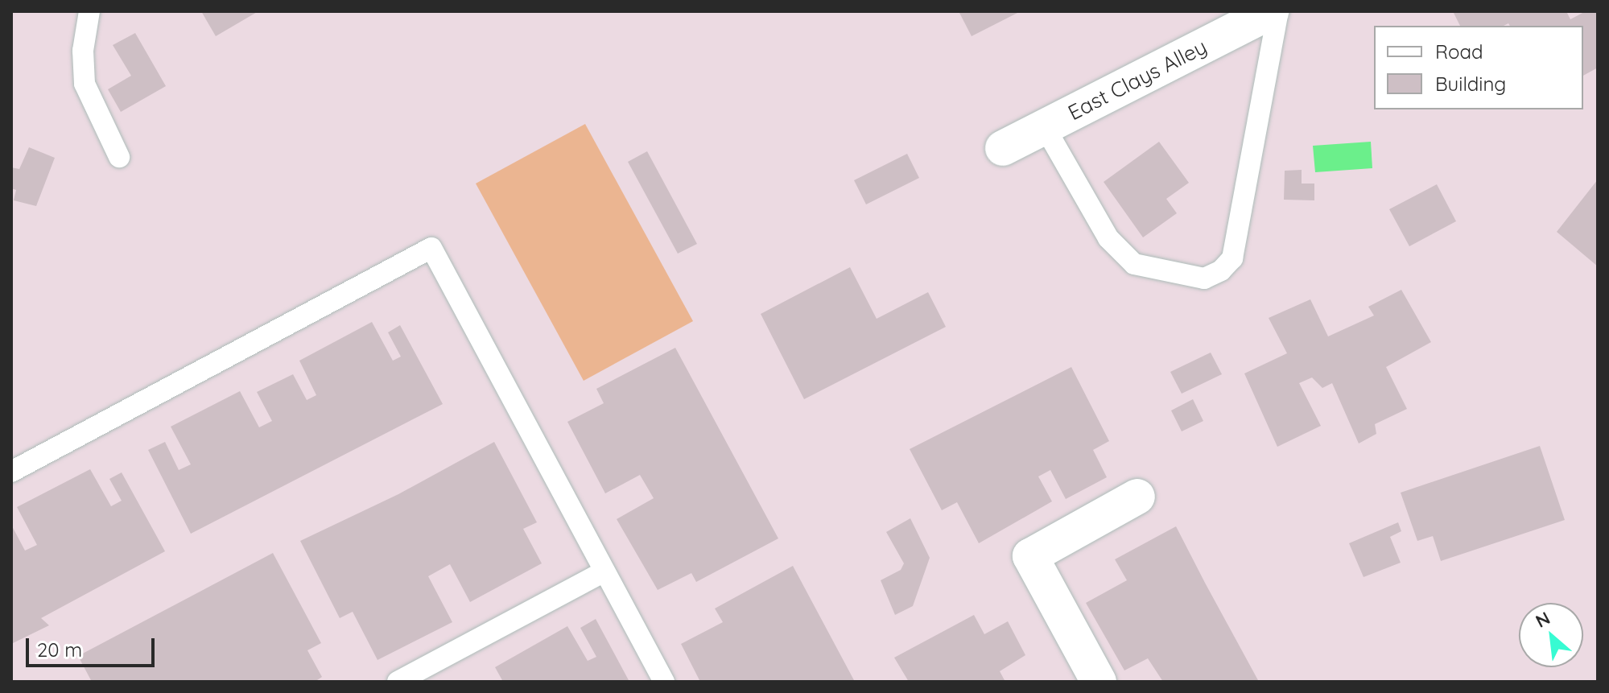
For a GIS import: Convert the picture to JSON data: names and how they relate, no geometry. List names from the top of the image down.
{
  "streets": {
    "street": ["East Clays Alley"]
  },
  "legend": ["Road", "Building"],
  "scale_bar": "20 m",
  "north": "top left"
}
